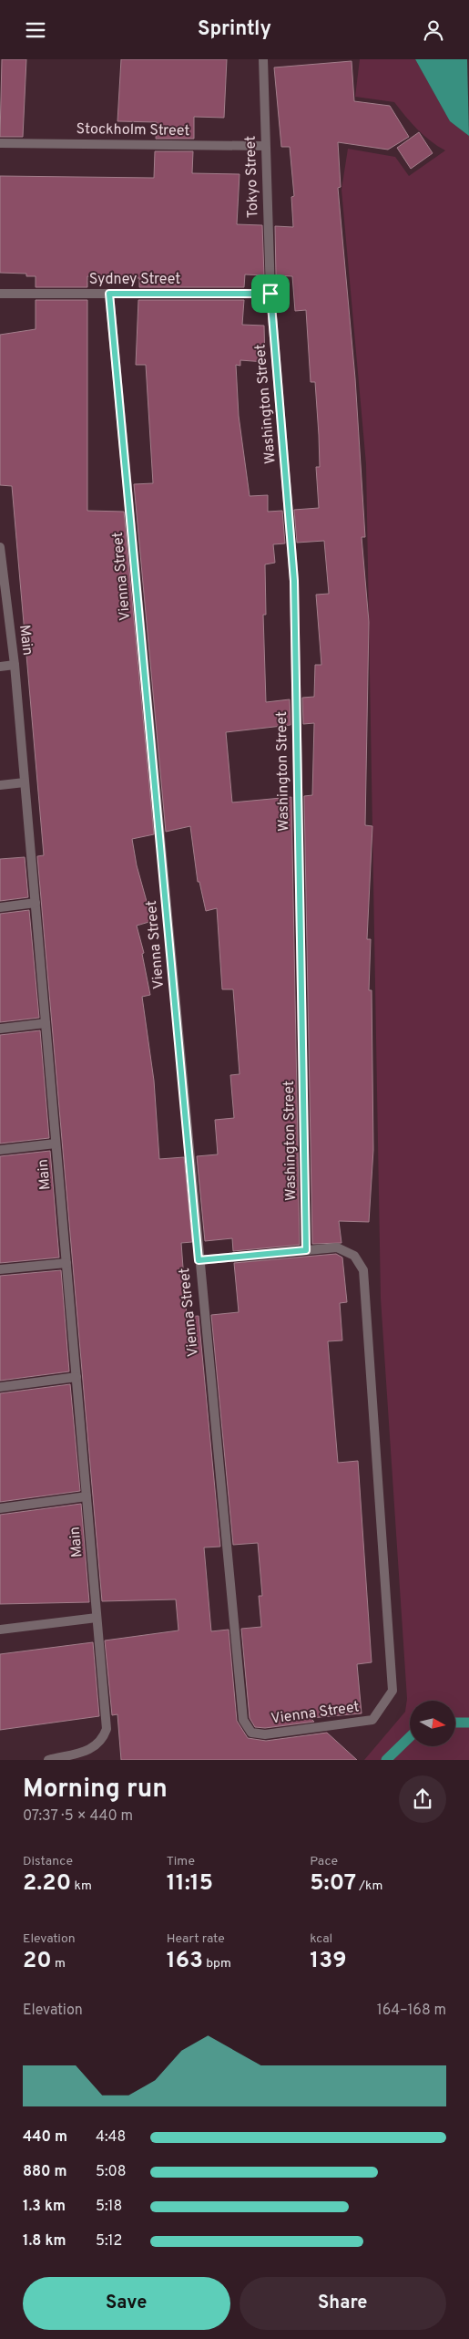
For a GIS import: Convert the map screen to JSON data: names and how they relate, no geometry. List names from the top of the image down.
{
  "streets": {
    "street": [
      "Stockholm Street",
      "Tokyo Street",
      "Sydney Street",
      "Washington Street",
      "Vienna Street",
      "Main"
    ]
  },
  "crossings": [
    ["Stockholm Street", "Tokyo Street"],
    ["Tokyo Street", "Sydney Street"],
    ["Tokyo Street", "Washington Street"],
    ["Sydney Street", "Washington Street"],
    ["Sydney Street", "Vienna Street"],
    ["Washington Street", "Vienna Street"]
  ],
  "north": "right",
  "page": {
    "header": "Sprintly",
    "heading": ["Morning run", "07:37 · 5 × 440 m"],
    "stats": [
      ["Distance", "2.20 km"],
      ["Time", "11:15"],
      ["Pace", "5:07 /km"],
      ["Elevation", "20 m"],
      ["Heart rate", "163 bpm"],
      ["kcal", "139"]
    ],
    "chart": ["Elevation", "164–168 m"],
    "list": [
      {
        "name": "440 m",
        "note": "4:48"
      },
      {
        "name": "880 m",
        "note": "5:08"
      },
      {
        "name": "1.3 km",
        "note": "5:18"
      },
      {
        "name": "1.8 km",
        "note": "5:12"
      }
    ],
    "buttons": ["Save", "Share"]
  }
}
